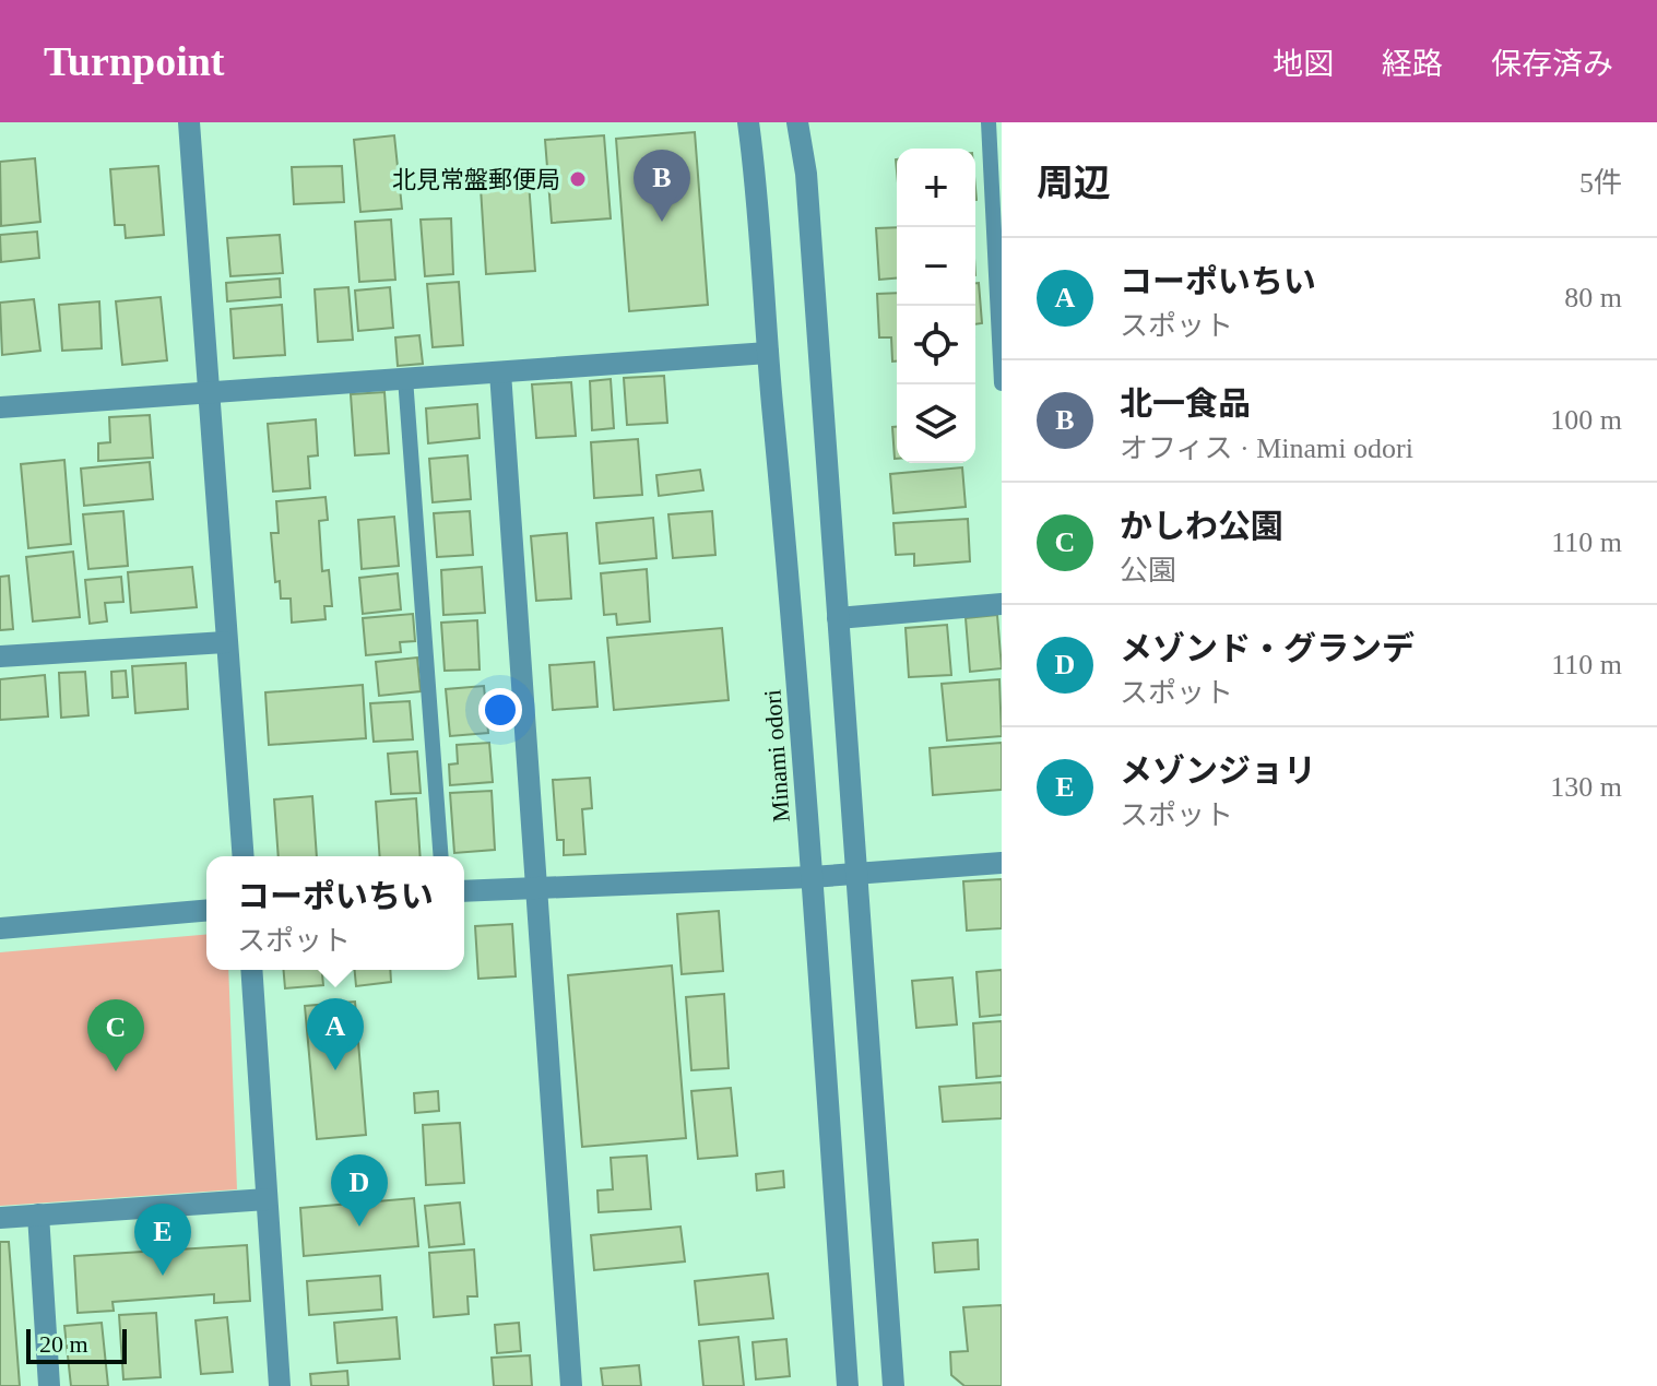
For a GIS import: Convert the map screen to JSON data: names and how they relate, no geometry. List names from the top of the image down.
{
  "streets": {
    "street": ["Minami odori"]
  },
  "places": ["北見常盤郵便局"],
  "scale_bar": "20 m",
  "page": {
    "header": "Turnpoint",
    "nav": ["地図", "経路", "保存済み"],
    "heading": ["周辺", "5件"],
    "map_buttons": ["+", "−"],
    "pins": [
      "B",
      "A",
      "C",
      "D",
      "E"
    ],
    "list": [
      {
        "mark": "A",
        "name": "コーポいちい",
        "note": "スポット",
        "value": "80 m"
      },
      {
        "mark": "B",
        "name": "北一食品",
        "note": "オフィス · Minami odori",
        "value": "100 m"
      },
      {
        "mark": "C",
        "name": "かしわ公園",
        "note": "公園",
        "value": "110 m"
      },
      {
        "mark": "D",
        "name": "メゾンド・グランデ",
        "note": "スポット",
        "value": "110 m"
      },
      {
        "mark": "E",
        "name": "メゾンジョリ",
        "note": "スポット",
        "value": "130 m"
      }
    ],
    "popup": ["コーポいちい", "スポット"],
    "scale": "20 m"
  }
}
